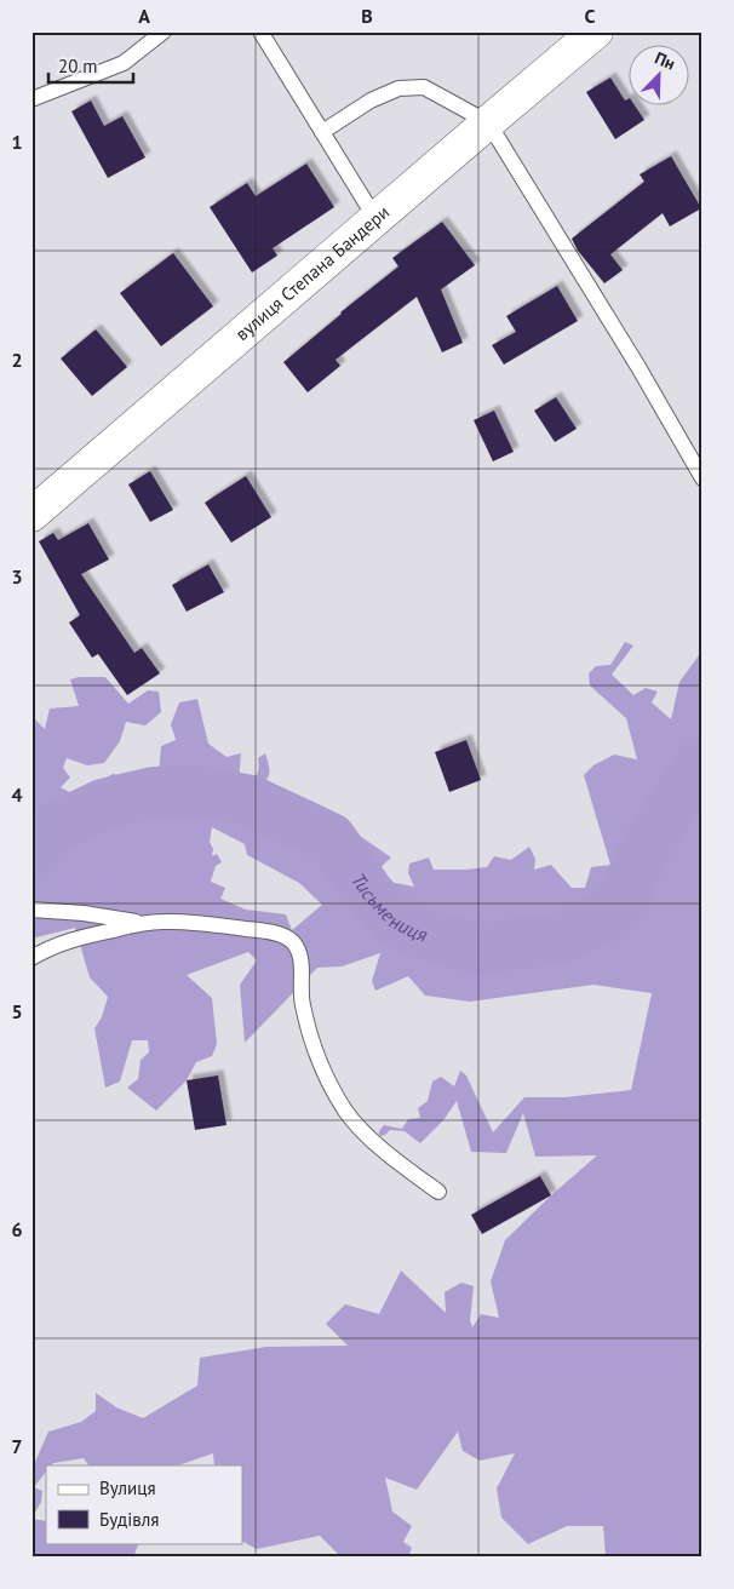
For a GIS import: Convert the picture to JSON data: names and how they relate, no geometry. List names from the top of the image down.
{
  "streets": {
    "main road": ["вулиця Степана Бандери"]
  },
  "water": ["Тисьмениця"],
  "legend": ["Вулиця", "Будівля"],
  "scale_bar": "20 m",
  "north": "top right",
  "grid": {
    "columns": ["A", "B", "C"],
    "rows": [
      "1",
      "2",
      "3",
      "4",
      "5",
      "6",
      "7"
    ]
  }
}
